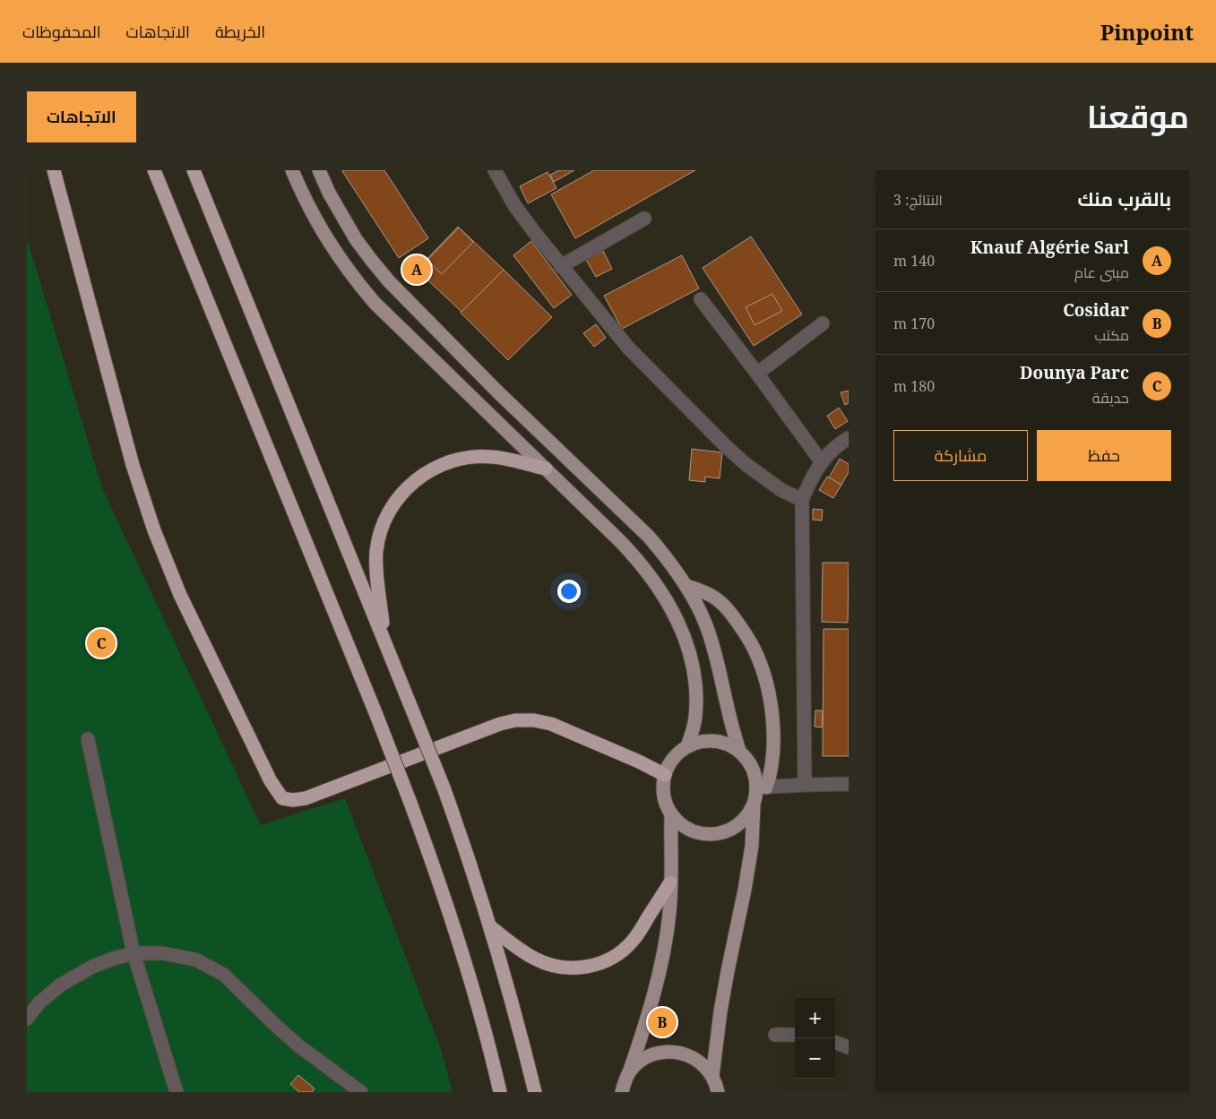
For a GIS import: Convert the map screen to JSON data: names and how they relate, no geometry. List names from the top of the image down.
{
  "page": {
    "header": "Pinpoint",
    "nav": ["الخريطة", "الاتجاهات", "المحفوظات"],
    "title": "موقعنا",
    "buttons": [
      "الاتجاهات",
      ["حفظ", "مشاركة"]
    ],
    "heading": ["بالقرب منك", "النتائج: 3"],
    "list": [
      {
        "mark": "A",
        "name": "Knauf Algérie Sarl",
        "note": "مبنى عام",
        "value": "140 m"
      },
      {
        "mark": "B",
        "name": "Cosidar",
        "note": "مكتب",
        "value": "170 m"
      },
      {
        "mark": "C",
        "name": "Dounya Parc",
        "note": "حديقة",
        "value": "180 m"
      }
    ],
    "pins": ["A", "C", "B"],
    "map_buttons": ["+", "−"]
  }
}
